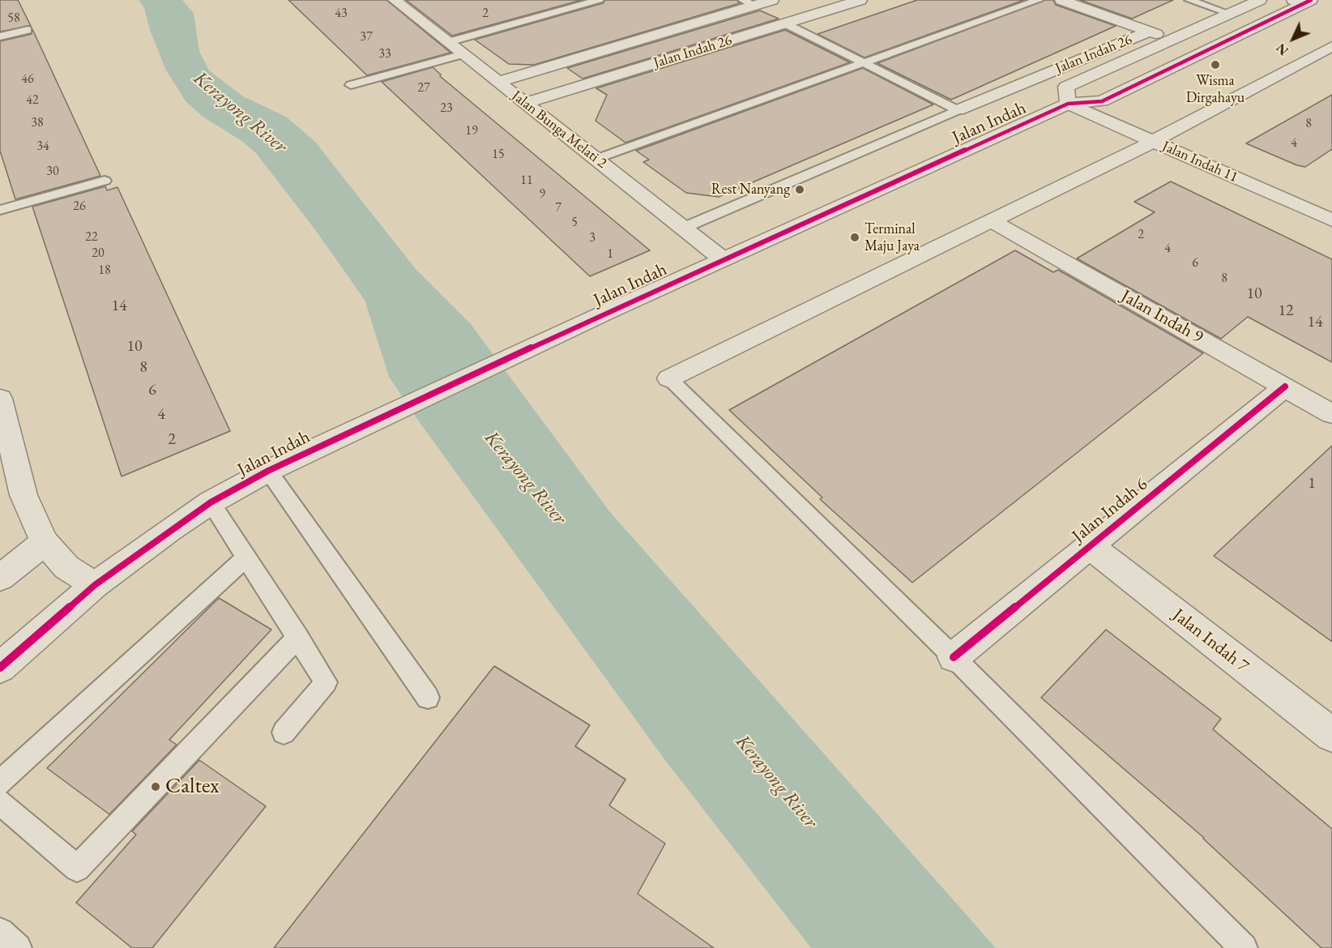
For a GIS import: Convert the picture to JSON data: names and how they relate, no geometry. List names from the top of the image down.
{
  "streets": {
    "street": [
      "Jalan Indah 26",
      "Jalan Indah",
      "Jalan Bunga Melati 2",
      "Jalan Indah 11",
      "Jalan Indah 9",
      "Jalan Indah 6",
      "Jalan Indah 7"
    ]
  },
  "crossings": [
    ["Jalan Indah 26", "Jalan Bunga Melati 2"],
    ["Jalan Indah", "Jalan Bunga Melati 2"],
    ["Jalan Indah", "Jalan Indah 11"],
    ["Jalan Indah 9", "Jalan Indah 6"],
    ["Jalan Indah 6", "Jalan Indah 7"]
  ],
  "water": ["Kerayong River"],
  "places": [
    "Wisma Dirgahayu",
    "Rest Nanyang",
    "Terminal Maju Jaya",
    "Caltex"
  ],
  "house_numbers": [
    "43",
    "2",
    "58",
    "37",
    "33",
    "46",
    "27",
    "42",
    "23",
    "38",
    "8",
    "19",
    "4",
    "34",
    "15",
    "30",
    "11",
    "9",
    "26",
    "7",
    "5",
    "2",
    "22",
    "3",
    "4",
    "20",
    "1",
    "6",
    "18",
    "8",
    "10",
    "14",
    "12",
    "14",
    "10",
    "8",
    "6",
    "4",
    "2",
    "1"
  ],
  "north": "bottom left"
}
